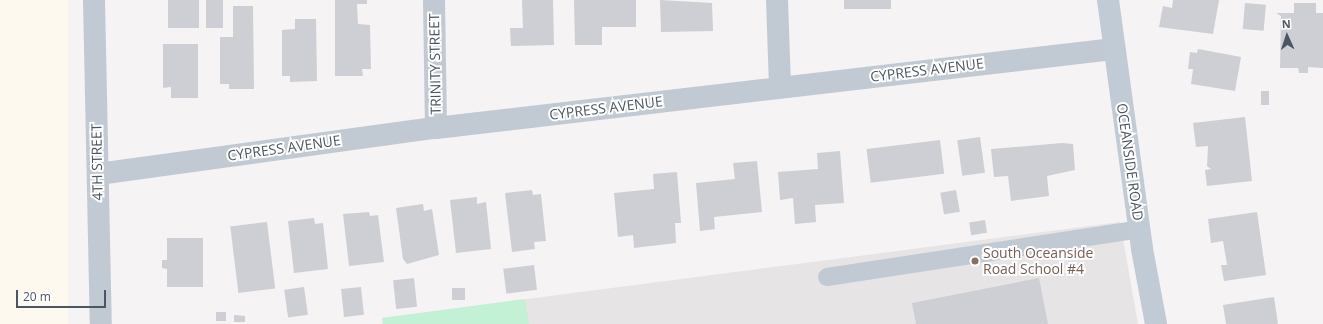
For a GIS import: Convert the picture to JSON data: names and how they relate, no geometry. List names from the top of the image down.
{
  "streets": {
    "main road": ["OCEANSIDE ROAD"],
    "street": ["TRINITY STREET", "CYPRESS AVENUE", "4TH STREET"]
  },
  "crossings": [
    ["TRINITY STREET", "CYPRESS AVENUE"],
    ["CYPRESS AVENUE", "4TH STREET"],
    ["CYPRESS AVENUE", "OCEANSIDE ROAD"]
  ],
  "places": ["South Oceanside Road School #4"],
  "scale_bar": "20 m",
  "north": "top"
}
